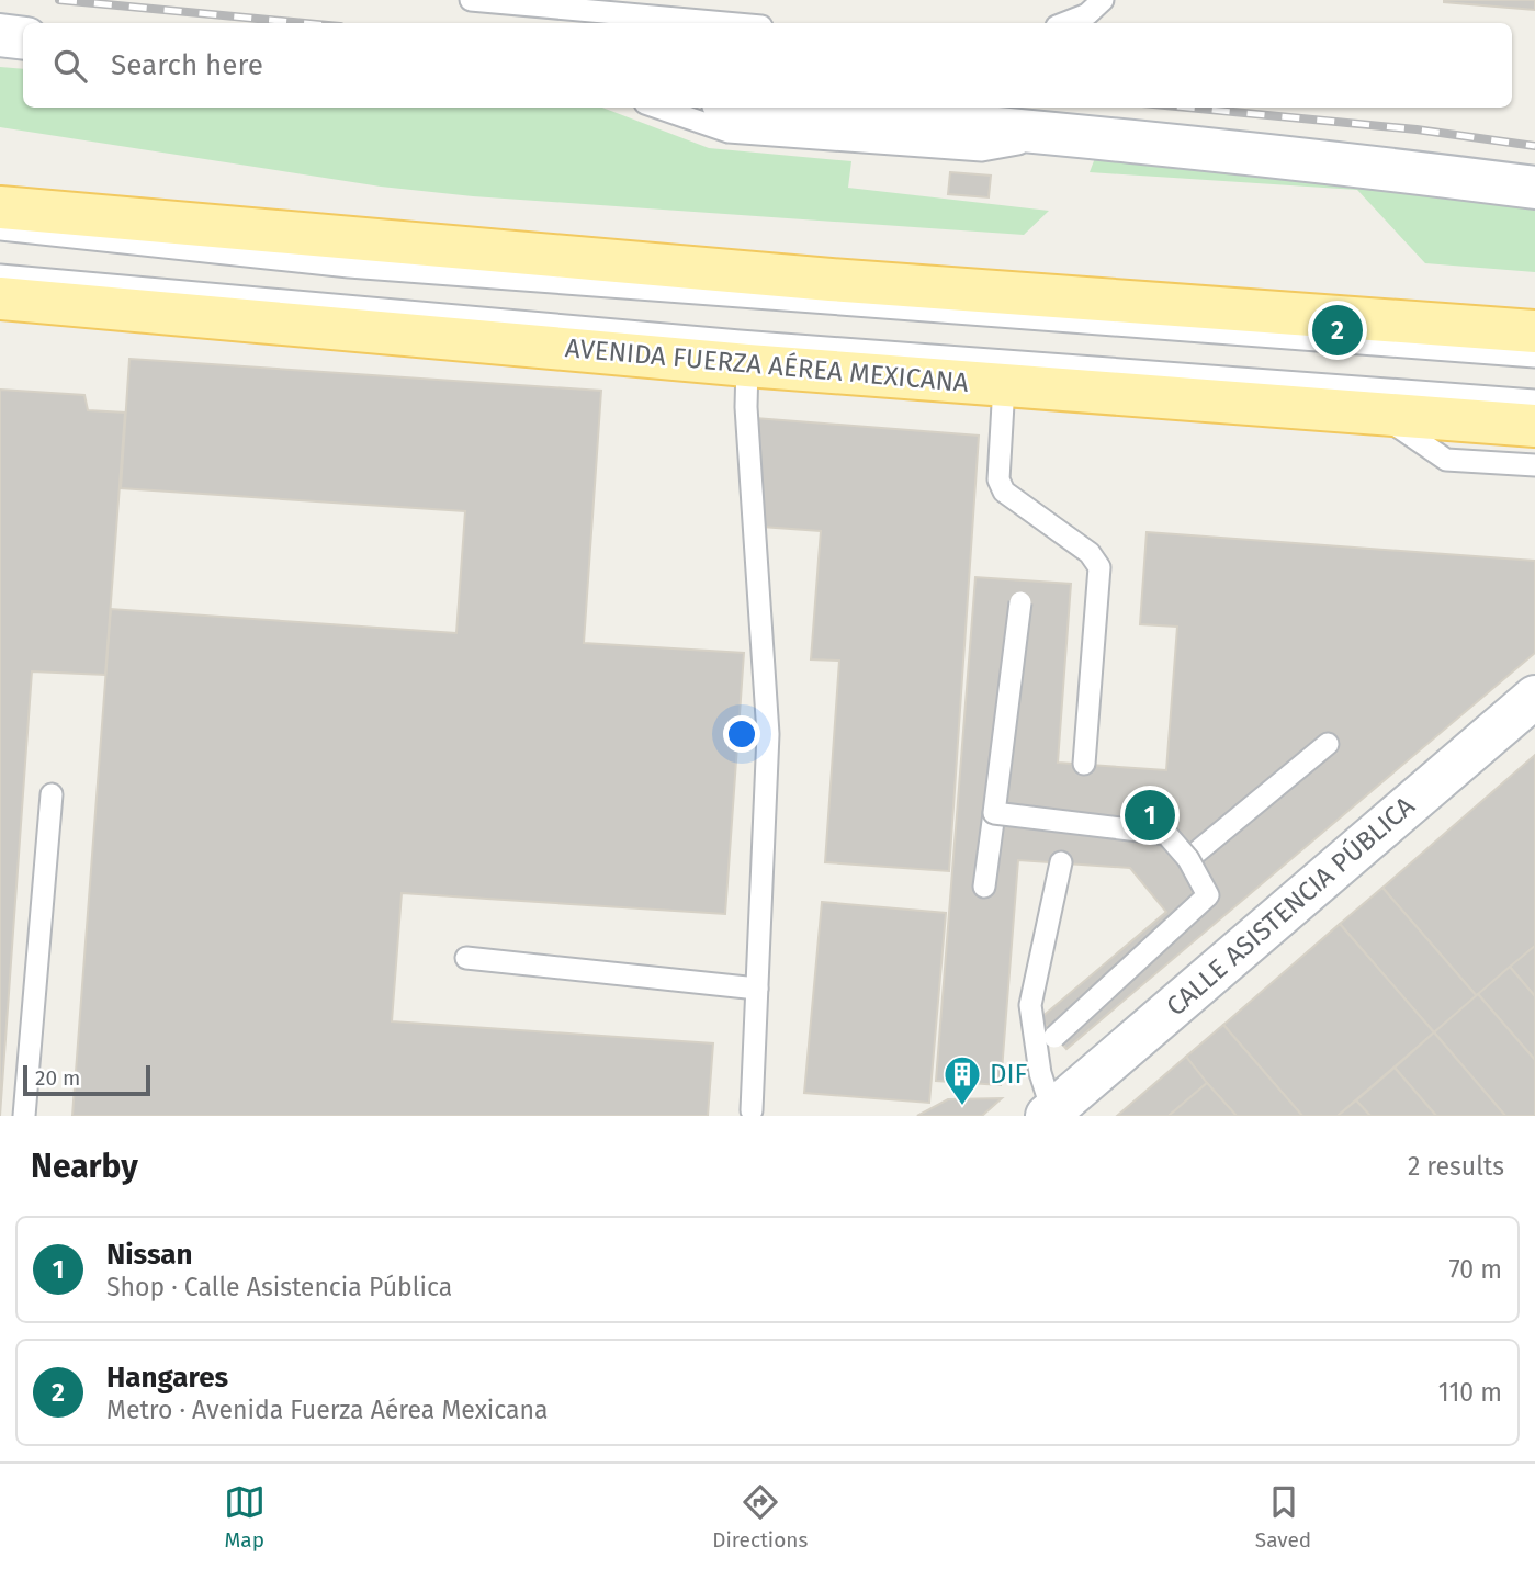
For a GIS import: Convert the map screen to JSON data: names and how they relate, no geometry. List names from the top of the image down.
{
  "streets": {
    "main road": ["AVENIDA FUERZA AÉREA MEXICANA"],
    "street": ["CALLE ASISTENCIA PÚBLICA"]
  },
  "places": {
    "building": ["DIF"]
  },
  "scale_bar": "20 m",
  "page": {
    "search": "Search here",
    "pins": ["2", "1"],
    "scale": "20 m",
    "heading": ["Nearby", "2 results"],
    "list": [
      {
        "mark": "1",
        "name": "Nissan",
        "note": "Shop · Calle Asistencia Pública",
        "value": "70 m"
      },
      {
        "mark": "2",
        "name": "Hangares",
        "note": "Metro · Avenida Fuerza Aérea Mexicana",
        "value": "110 m"
      }
    ],
    "nav": ["Map", "Directions", "Saved"]
  }
}
